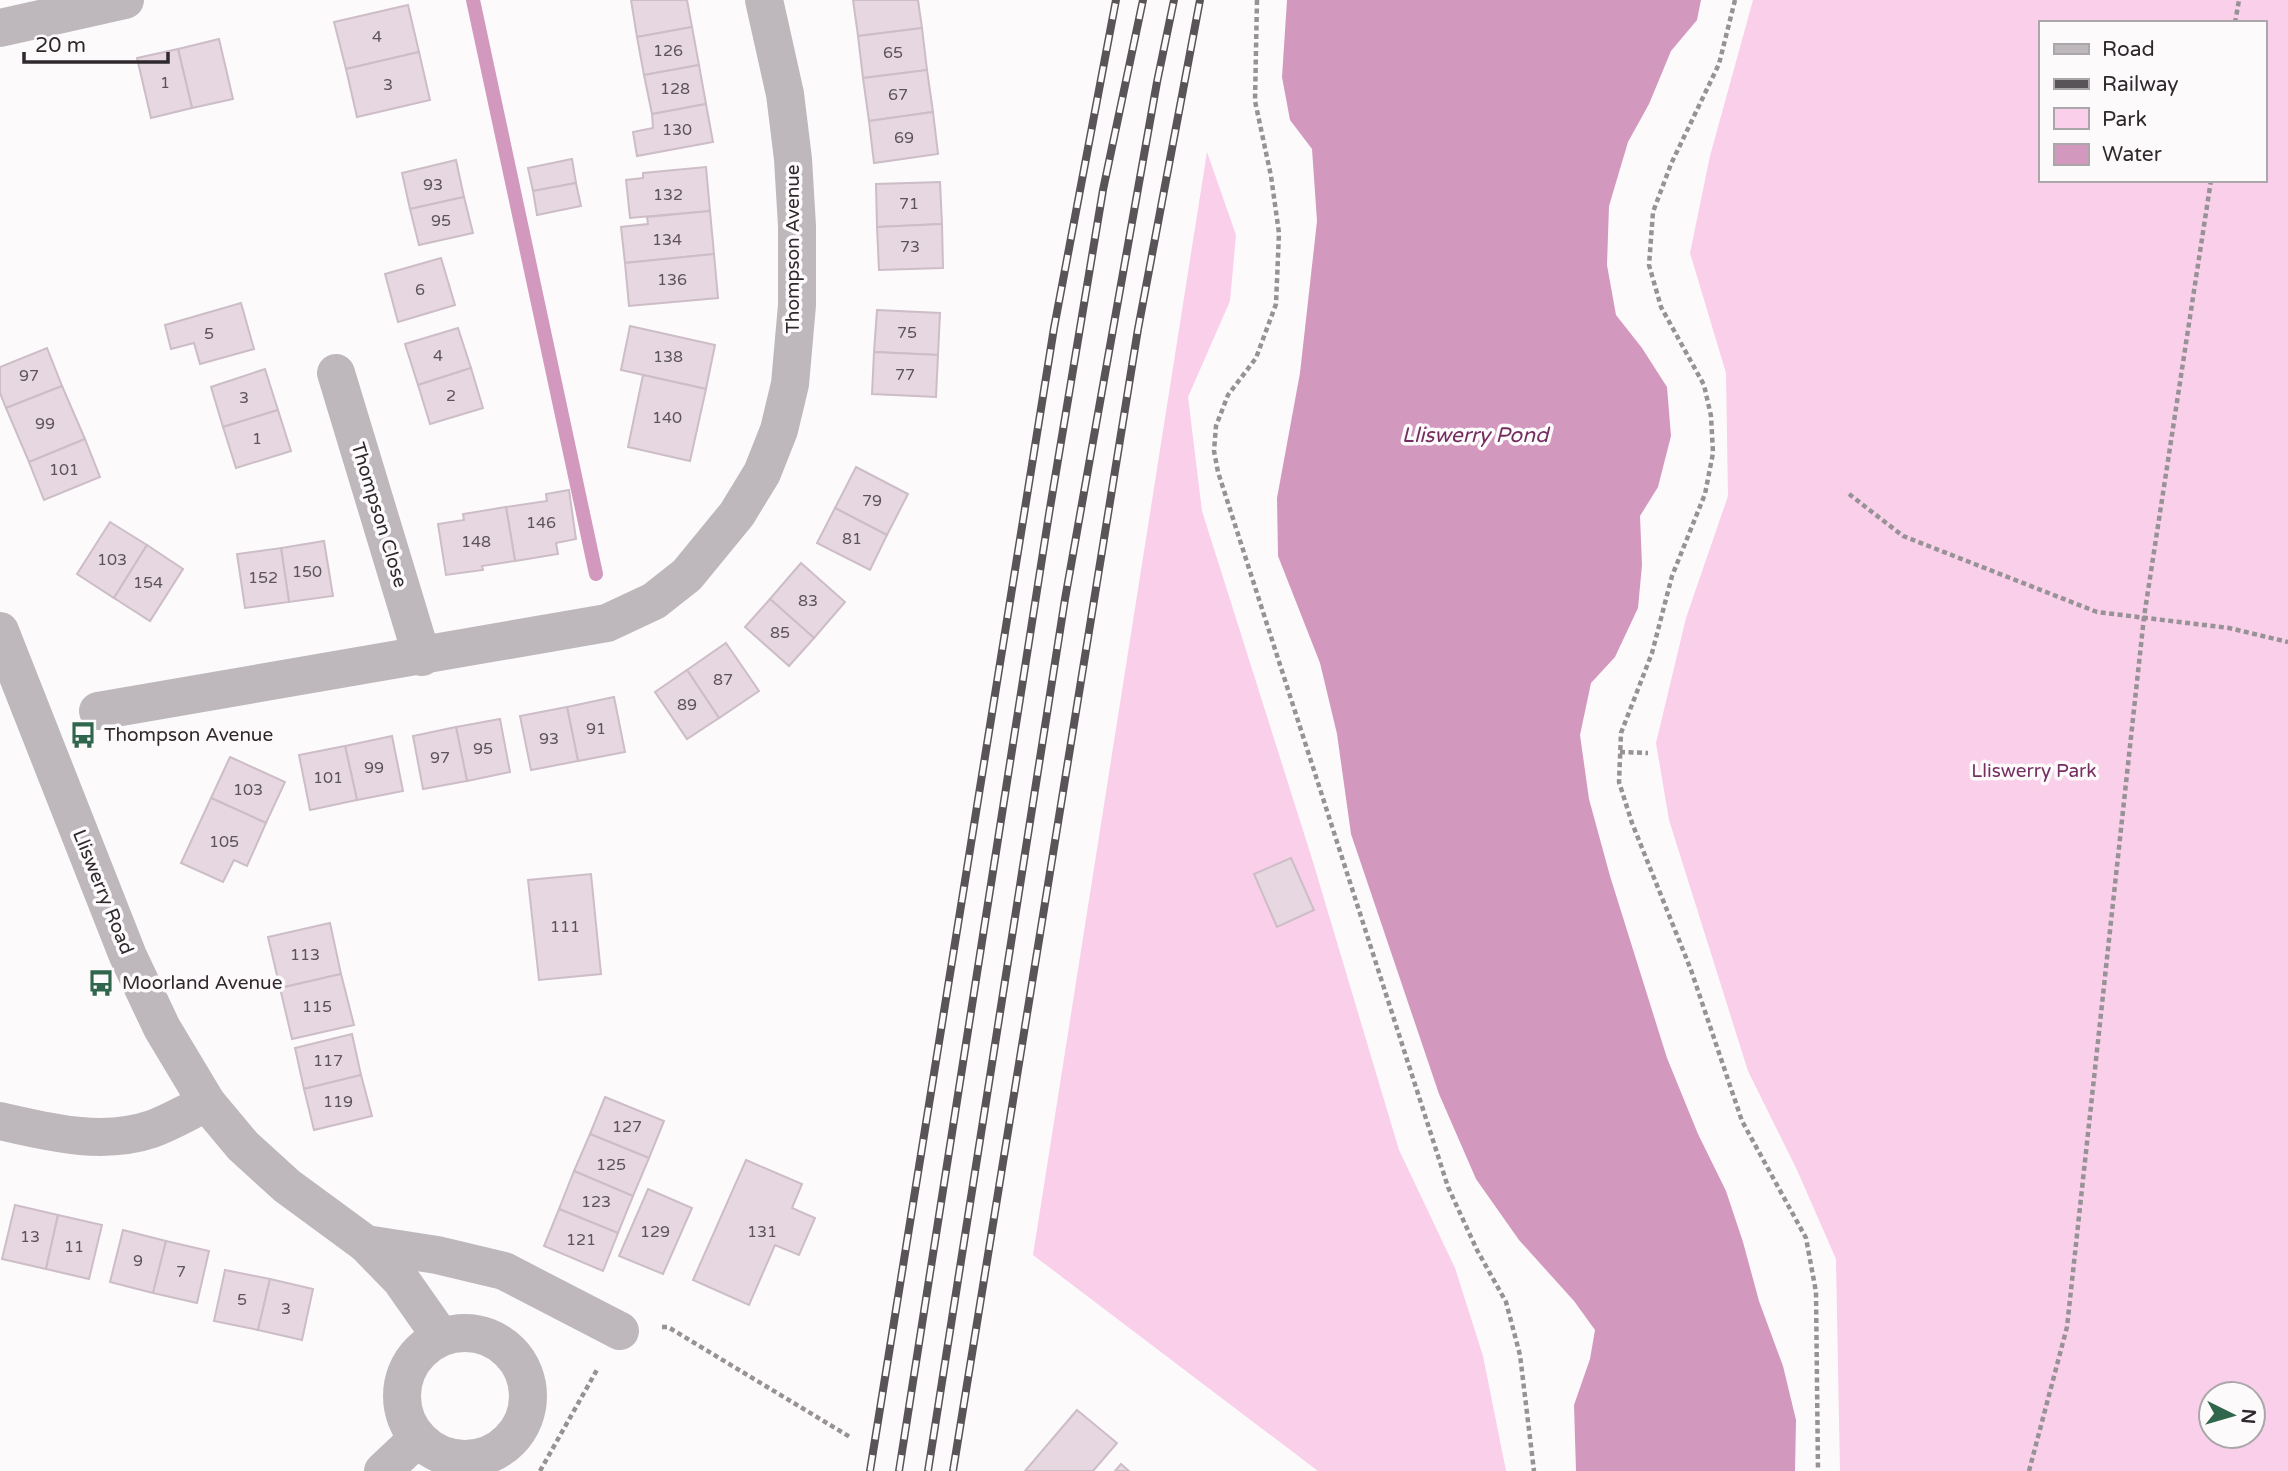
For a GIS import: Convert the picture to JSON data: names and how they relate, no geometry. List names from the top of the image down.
{
  "streets": {
    "street": ["Thompson Avenue", "Thompson Close", "Lliswerry Road"]
  },
  "crossings": [
    ["Thompson Avenue", "Thompson Close"]
  ],
  "water": ["Lliswerry Pond"],
  "parks": ["Lliswerry Park"],
  "places": {
    "bus stop": ["Thompson Avenue", "Moorland Avenue"]
  },
  "house_numbers": [
    "4",
    "126",
    "65",
    "1",
    "3",
    "128",
    "67",
    "130",
    "69",
    "93",
    "132",
    "71",
    "95",
    "134",
    "73",
    "136",
    "6",
    "75",
    "5",
    "4",
    "138",
    "77",
    "97",
    "2",
    "3",
    "140",
    "99",
    "1",
    "101",
    "79",
    "146",
    "81",
    "148",
    "103",
    "150",
    "152",
    "154",
    "83",
    "85",
    "87",
    "89",
    "91",
    "93",
    "95",
    "97",
    "99",
    "101",
    "103",
    "105",
    "111",
    "113",
    "115",
    "117",
    "119",
    "127",
    "125",
    "123",
    "129",
    "131",
    "13",
    "121",
    "11",
    "9",
    "7",
    "5",
    "3"
  ],
  "legend": [
    "Road",
    "Railway",
    "Park",
    "Water"
  ],
  "scale_bar": "20 m",
  "north": "right"
}
